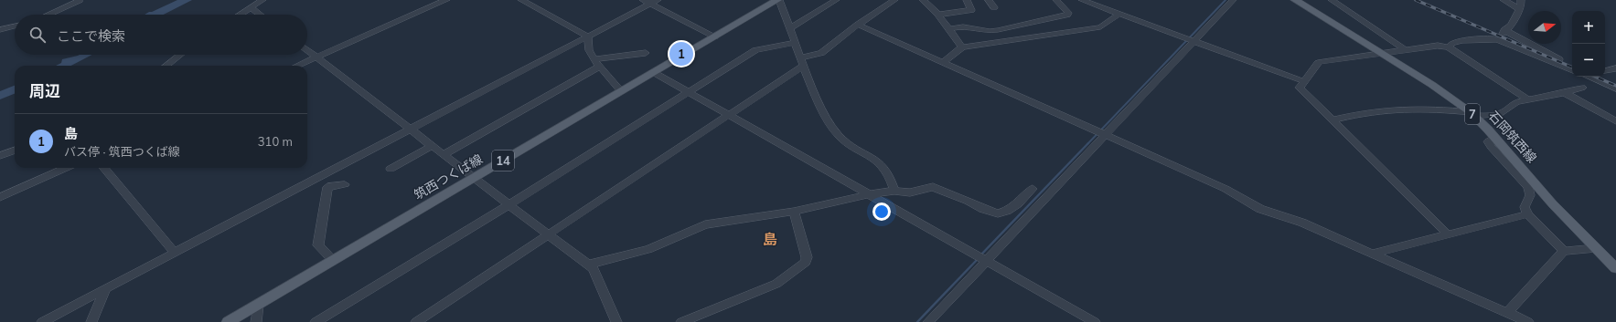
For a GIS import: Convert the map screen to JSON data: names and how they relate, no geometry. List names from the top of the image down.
{
  "streets": {
    "main road": [
      "7",
      "石岡筑西線",
      "14",
      "筑西つくば線"
    ]
  },
  "districts": ["島"],
  "north": "right",
  "page": {
    "map_buttons": ["+", "−"],
    "search": "ここで検索",
    "pins": "1",
    "heading": "周辺",
    "list": [
      {
        "mark": "1",
        "name": "島",
        "note": "バス停 · 筑西つくば線",
        "value": "310 m"
      }
    ]
  }
}
